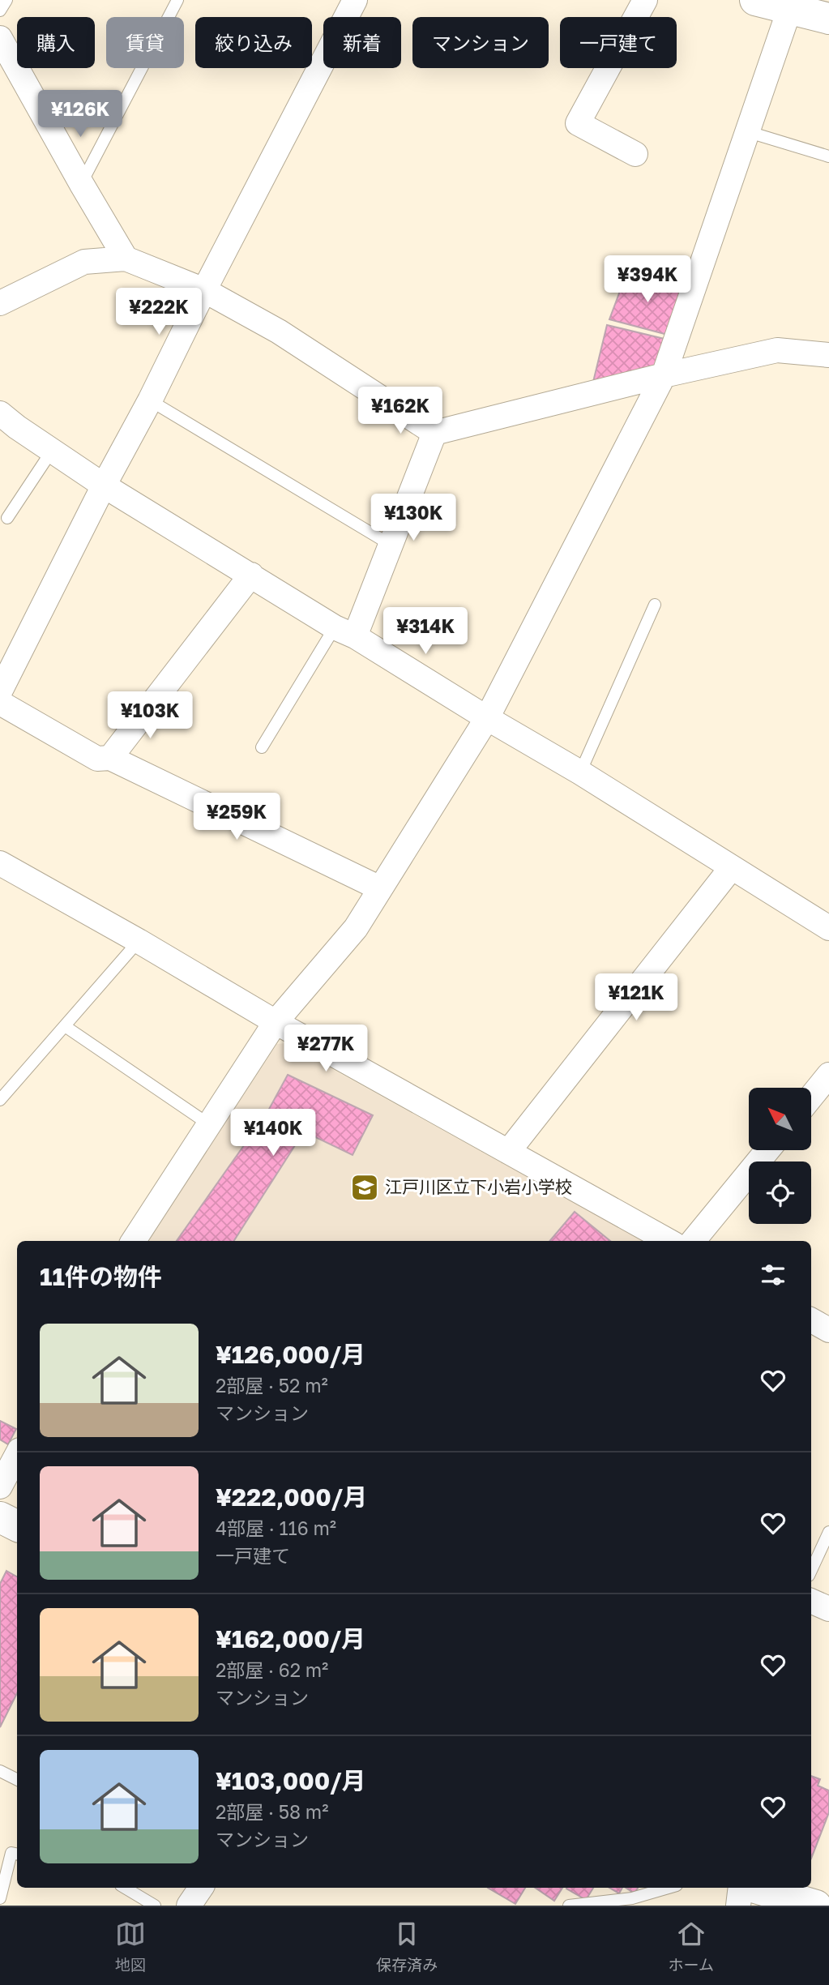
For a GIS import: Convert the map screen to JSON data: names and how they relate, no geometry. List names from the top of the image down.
{
  "places": {
    "school or university": ["江戸川区立下小岩小学校"]
  },
  "north": "top left",
  "page": {
    "chip": [
      "購入",
      "賃貸",
      "絞り込み",
      "新着",
      "マンション",
      "一戸建て"
    ],
    "price": [
      "¥126K",
      "¥394K",
      "¥222K",
      "¥162K",
      "¥130K",
      "¥314K",
      "¥103K",
      "¥259K",
      "¥121K",
      "¥277K",
      "¥140K"
    ],
    "heading": "11件の物件",
    "list": [
      {
        "name": "¥126,000/月",
        "note": "2部屋 · 52 m² · マンション"
      },
      {
        "name": "¥222,000/月",
        "note": "4部屋 · 116 m² · 一戸建て"
      },
      {
        "name": "¥162,000/月",
        "note": "2部屋 · 62 m² · マンション"
      },
      {
        "name": "¥103,000/月",
        "note": "2部屋 · 58 m² · マンション"
      }
    ],
    "tabs": ["地図", "保存済み", "ホーム"]
  }
}
